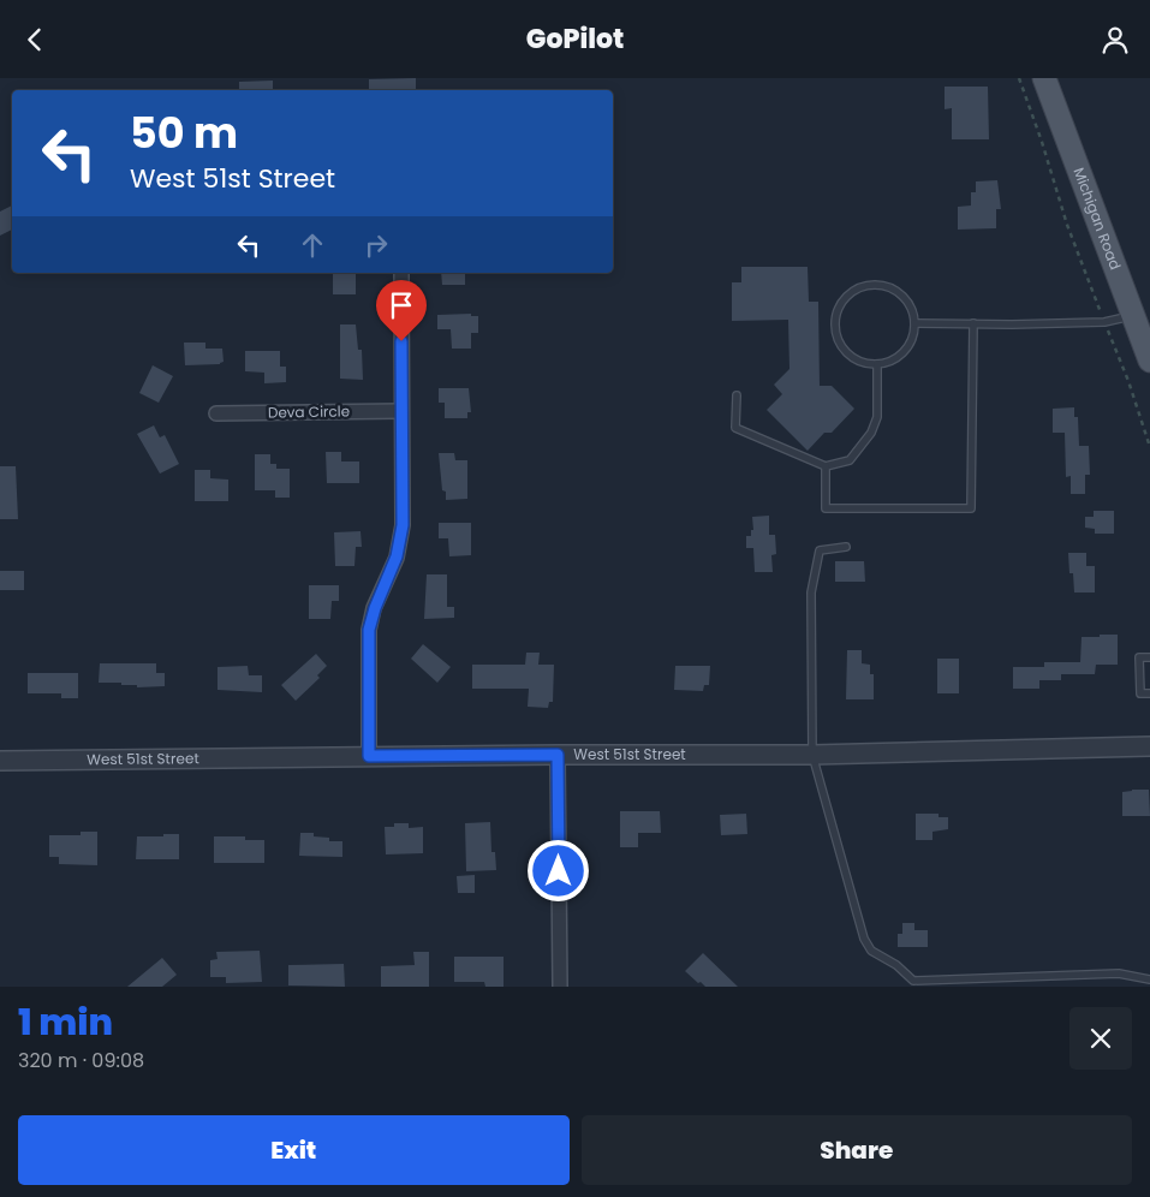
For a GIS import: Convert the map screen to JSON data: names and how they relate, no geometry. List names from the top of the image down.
{
  "streets": {
    "main road": ["Michigan Road"],
    "street": ["Deva Circle", "West 51st Street"]
  },
  "page": {
    "header": "GoPilot",
    "turn": ["50 m", "West 51st Street"],
    "heading": ["1 min", "320 m · 09:08"],
    "buttons": ["Exit", "Share"]
  }
}
